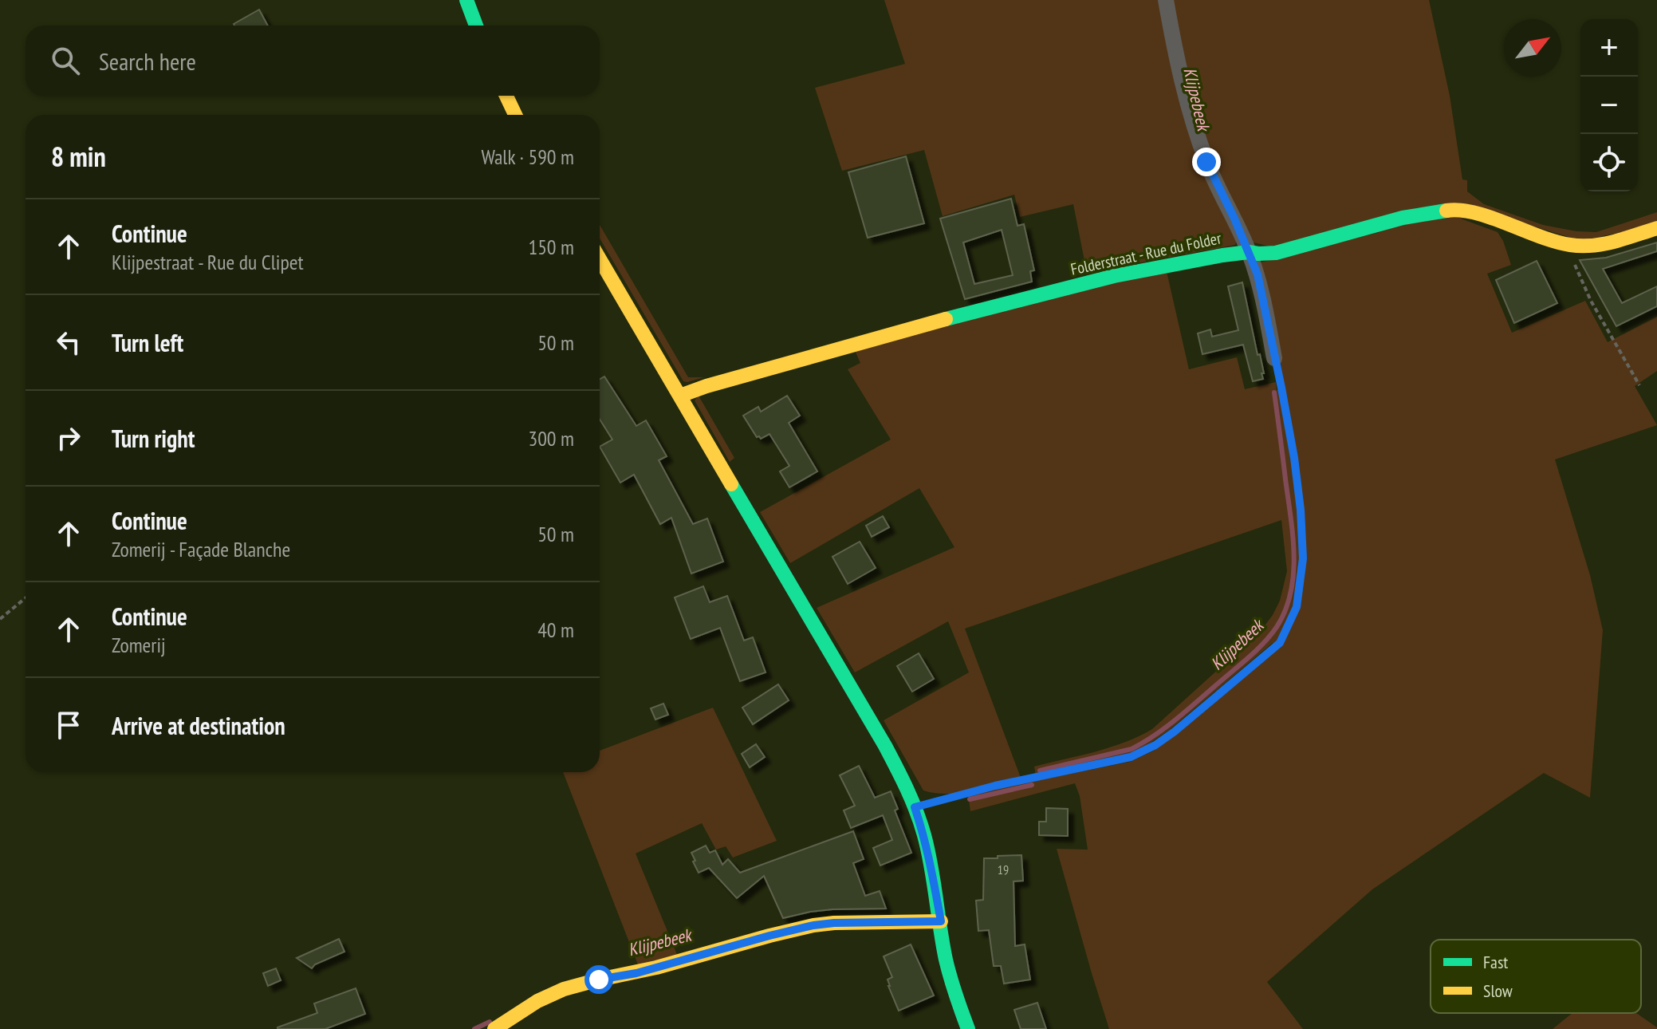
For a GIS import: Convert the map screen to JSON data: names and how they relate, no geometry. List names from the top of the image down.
{
  "streets": {
    "street": ["Folderstraat - Rue du Folder"]
  },
  "water": ["Klijpebeek"],
  "house_numbers": ["19"],
  "legend": ["Fast", "Slow"],
  "north": "top right",
  "page": {
    "map_buttons": ["+", "−"],
    "search": "Search here",
    "heading": ["8 min", "Walk · 590 m"],
    "list": [
      ["Continue", "Klijpestraat - Rue du Clipet", "150 m"],
      ["Turn left", "50 m"],
      ["Turn right", "300 m"],
      ["Continue", "Zomerij - Façade Blanche", "50 m"],
      ["Continue", "Zomerij", "40 m"],
      "Arrive at destination"
    ]
  }
}
